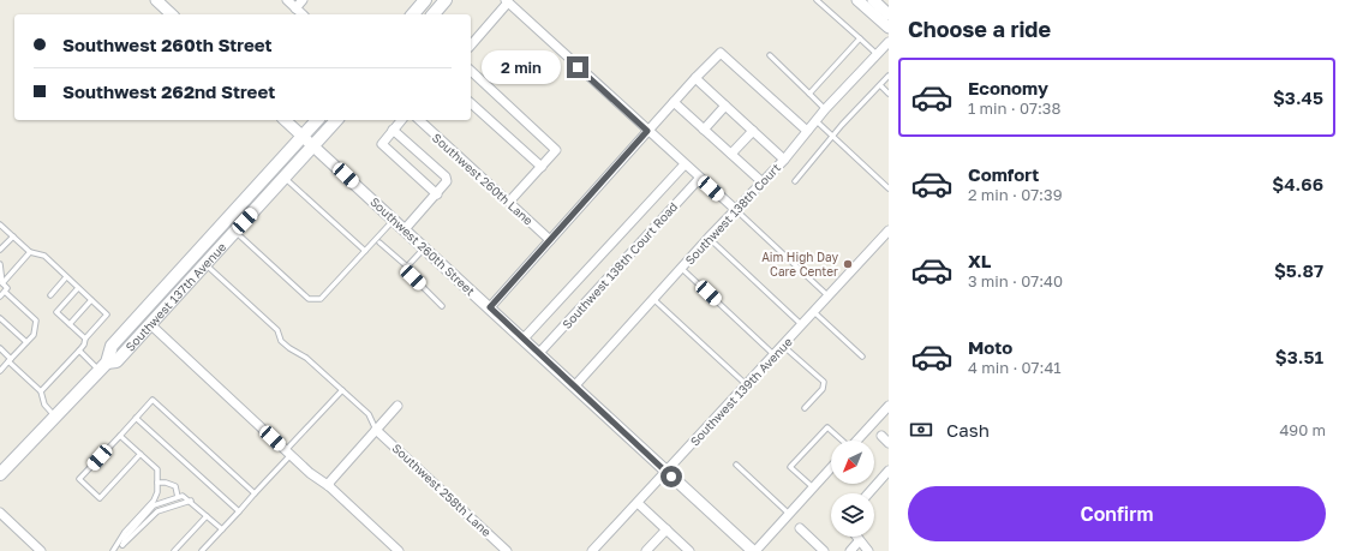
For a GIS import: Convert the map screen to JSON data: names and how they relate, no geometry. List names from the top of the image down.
{
  "streets": {
    "main road": ["Southwest 137th Avenue"],
    "street": [
      "Southwest 260th Lane",
      "Southwest 138th Court",
      "Southwest 260th Street",
      "Southwest 138th Court Road",
      "Southwest 139th Avenue",
      "Southwest 258th Lane"
    ]
  },
  "crossings": [
    ["Southwest 138th Court", "Southwest 260th Street"],
    ["Southwest 260th Street", "Southwest 138th Court Road"],
    ["Southwest 260th Street", "Southwest 137th Avenue"],
    ["Southwest 260th Street", "Southwest 139th Avenue"]
  ],
  "places": ["Aim High Day Care Center"],
  "north": "bottom left",
  "page": {
    "heading": "Choose a ride",
    "banner": ["Southwest 260th Street", "Southwest 262nd Street"],
    "bubble": "2 min",
    "list": [
      {
        "name": "Economy",
        "note": "1 min · 07:38",
        "value": "$3.45"
      },
      {
        "name": "Comfort",
        "note": "2 min · 07:39",
        "value": "$4.66"
      },
      {
        "name": "XL",
        "note": "3 min · 07:40",
        "value": "$5.87"
      },
      {
        "name": "Moto",
        "note": "4 min · 07:41",
        "value": "$3.51"
      }
    ],
    "pay": ["Cash", "490 m"],
    "buttons": "Confirm"
  }
}
